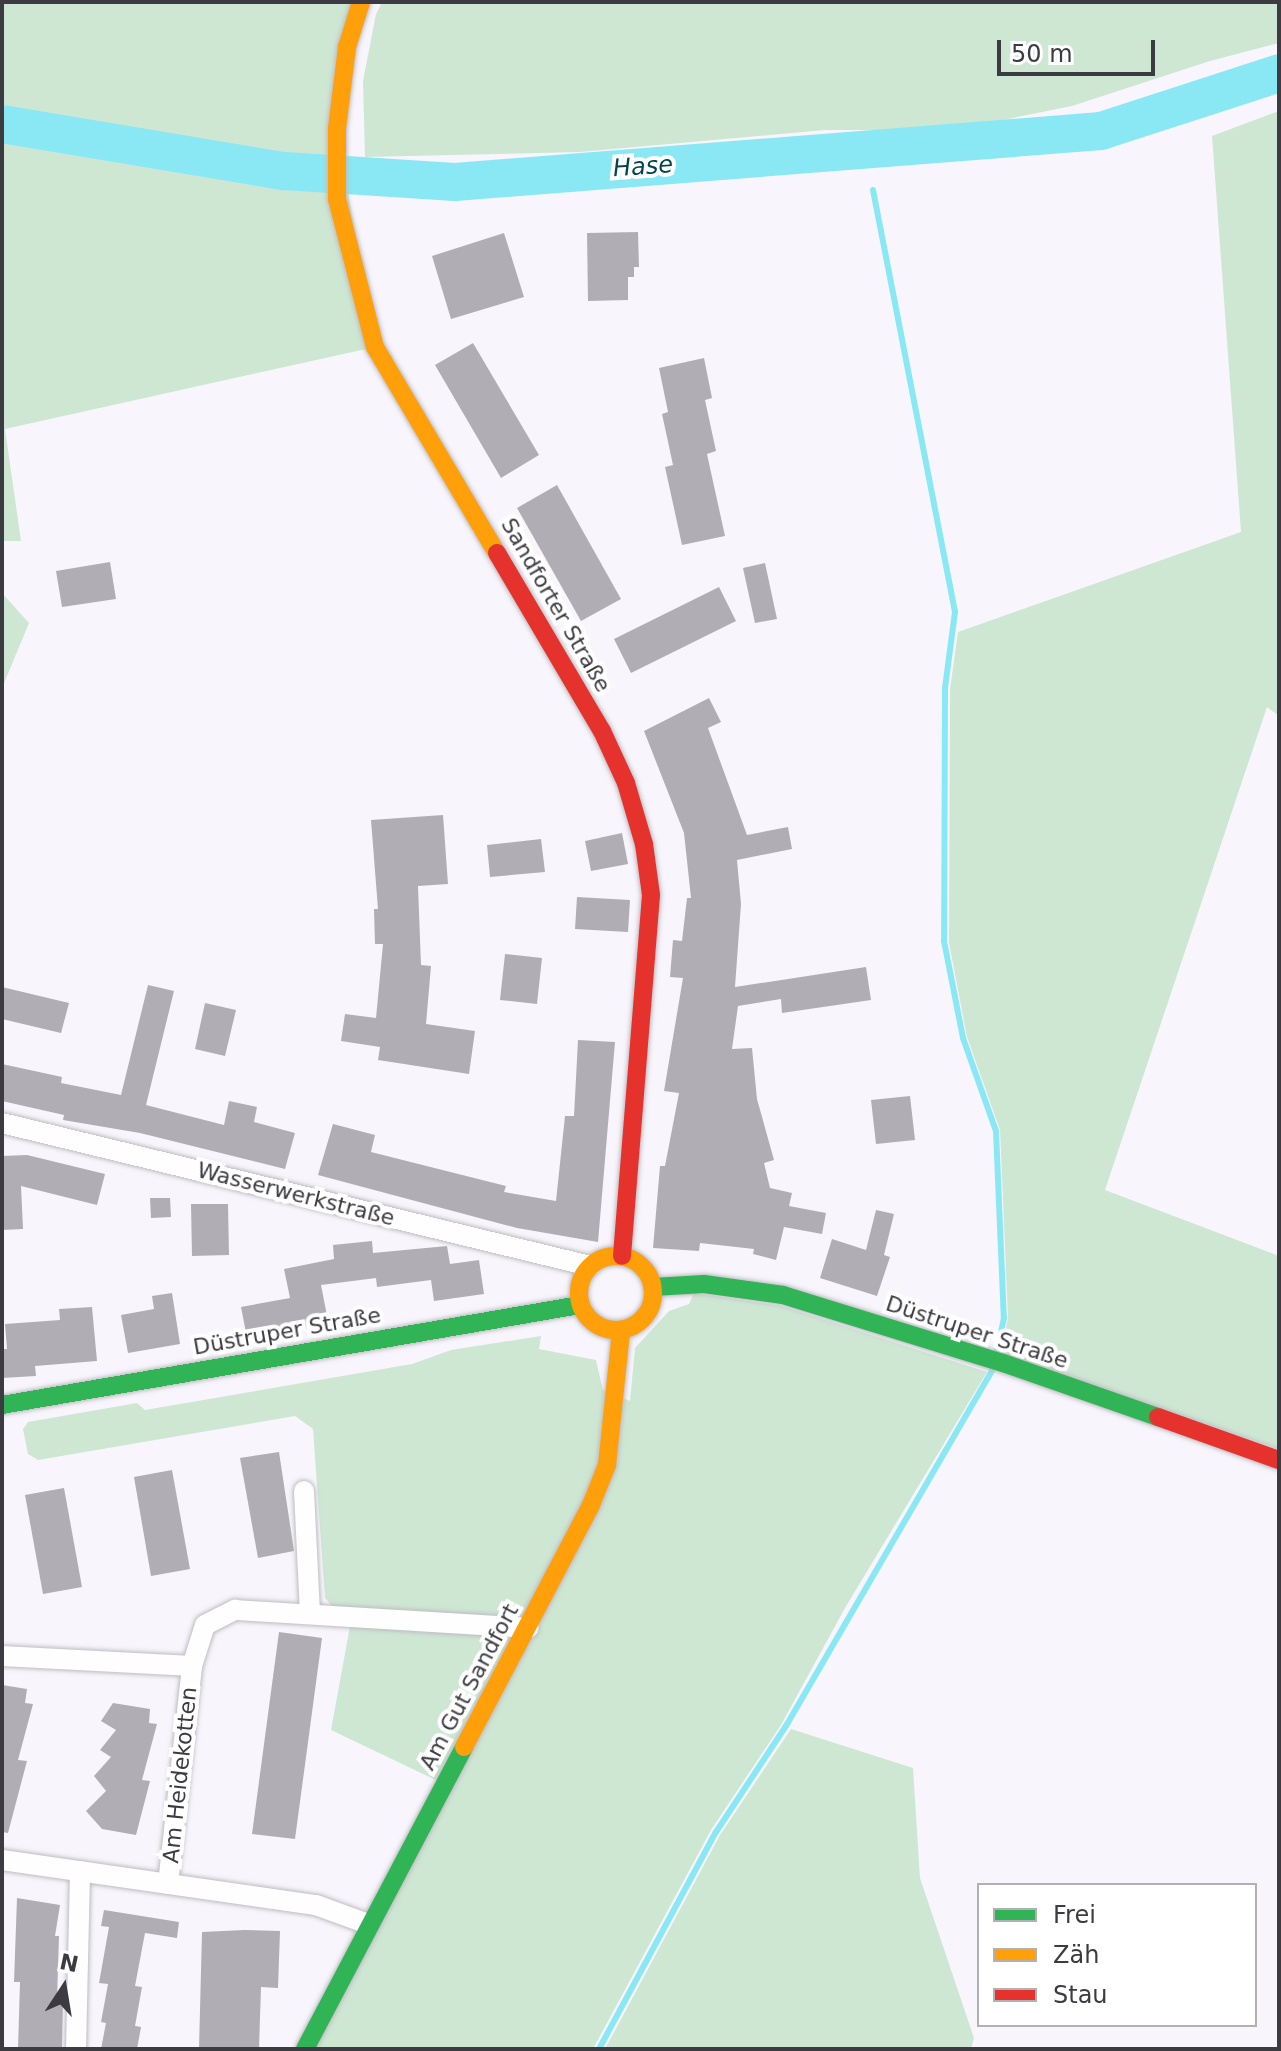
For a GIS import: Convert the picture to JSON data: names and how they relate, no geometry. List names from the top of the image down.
{
  "streets": {
    "street": [
      "Sandforter Straße",
      "Wasserwerkstraße",
      "Düstruper Straße",
      "Am Gut Sandfort",
      "Am Heidekotten"
    ]
  },
  "crossings": [
    ["Sandforter Straße", "Wasserwerkstraße"],
    ["Sandforter Straße", "Düstruper Straße"],
    ["Sandforter Straße", "Am Gut Sandfort"],
    ["Wasserwerkstraße", "Düstruper Straße"],
    ["Wasserwerkstraße", "Am Gut Sandfort"],
    ["Düstruper Straße", "Am Gut Sandfort"],
    ["Am Gut Sandfort", "Am Heidekotten"]
  ],
  "water": ["Hase"],
  "legend": ["Frei", "Zäh", "Stau"],
  "scale_bar": "50 m",
  "north": "top"
}
